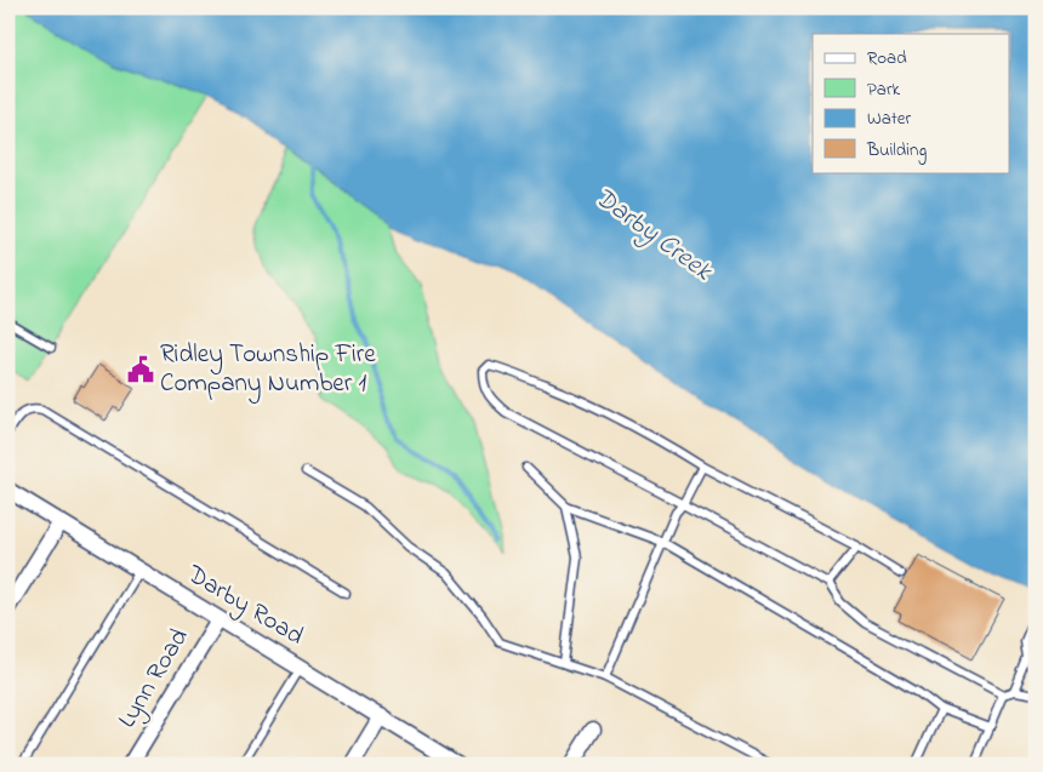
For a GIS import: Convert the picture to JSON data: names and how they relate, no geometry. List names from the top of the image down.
{
  "streets": {
    "street": ["Darby Road", "Lynn Road"]
  },
  "crossings": [
    ["Darby Road", "Lynn Road"]
  ],
  "water": ["Darby Creek"],
  "places": {
    "public building": ["Ridley Township Fire Company Number 1"]
  },
  "legend": [
    "Road",
    "Park",
    "Water",
    "Building"
  ]
}
